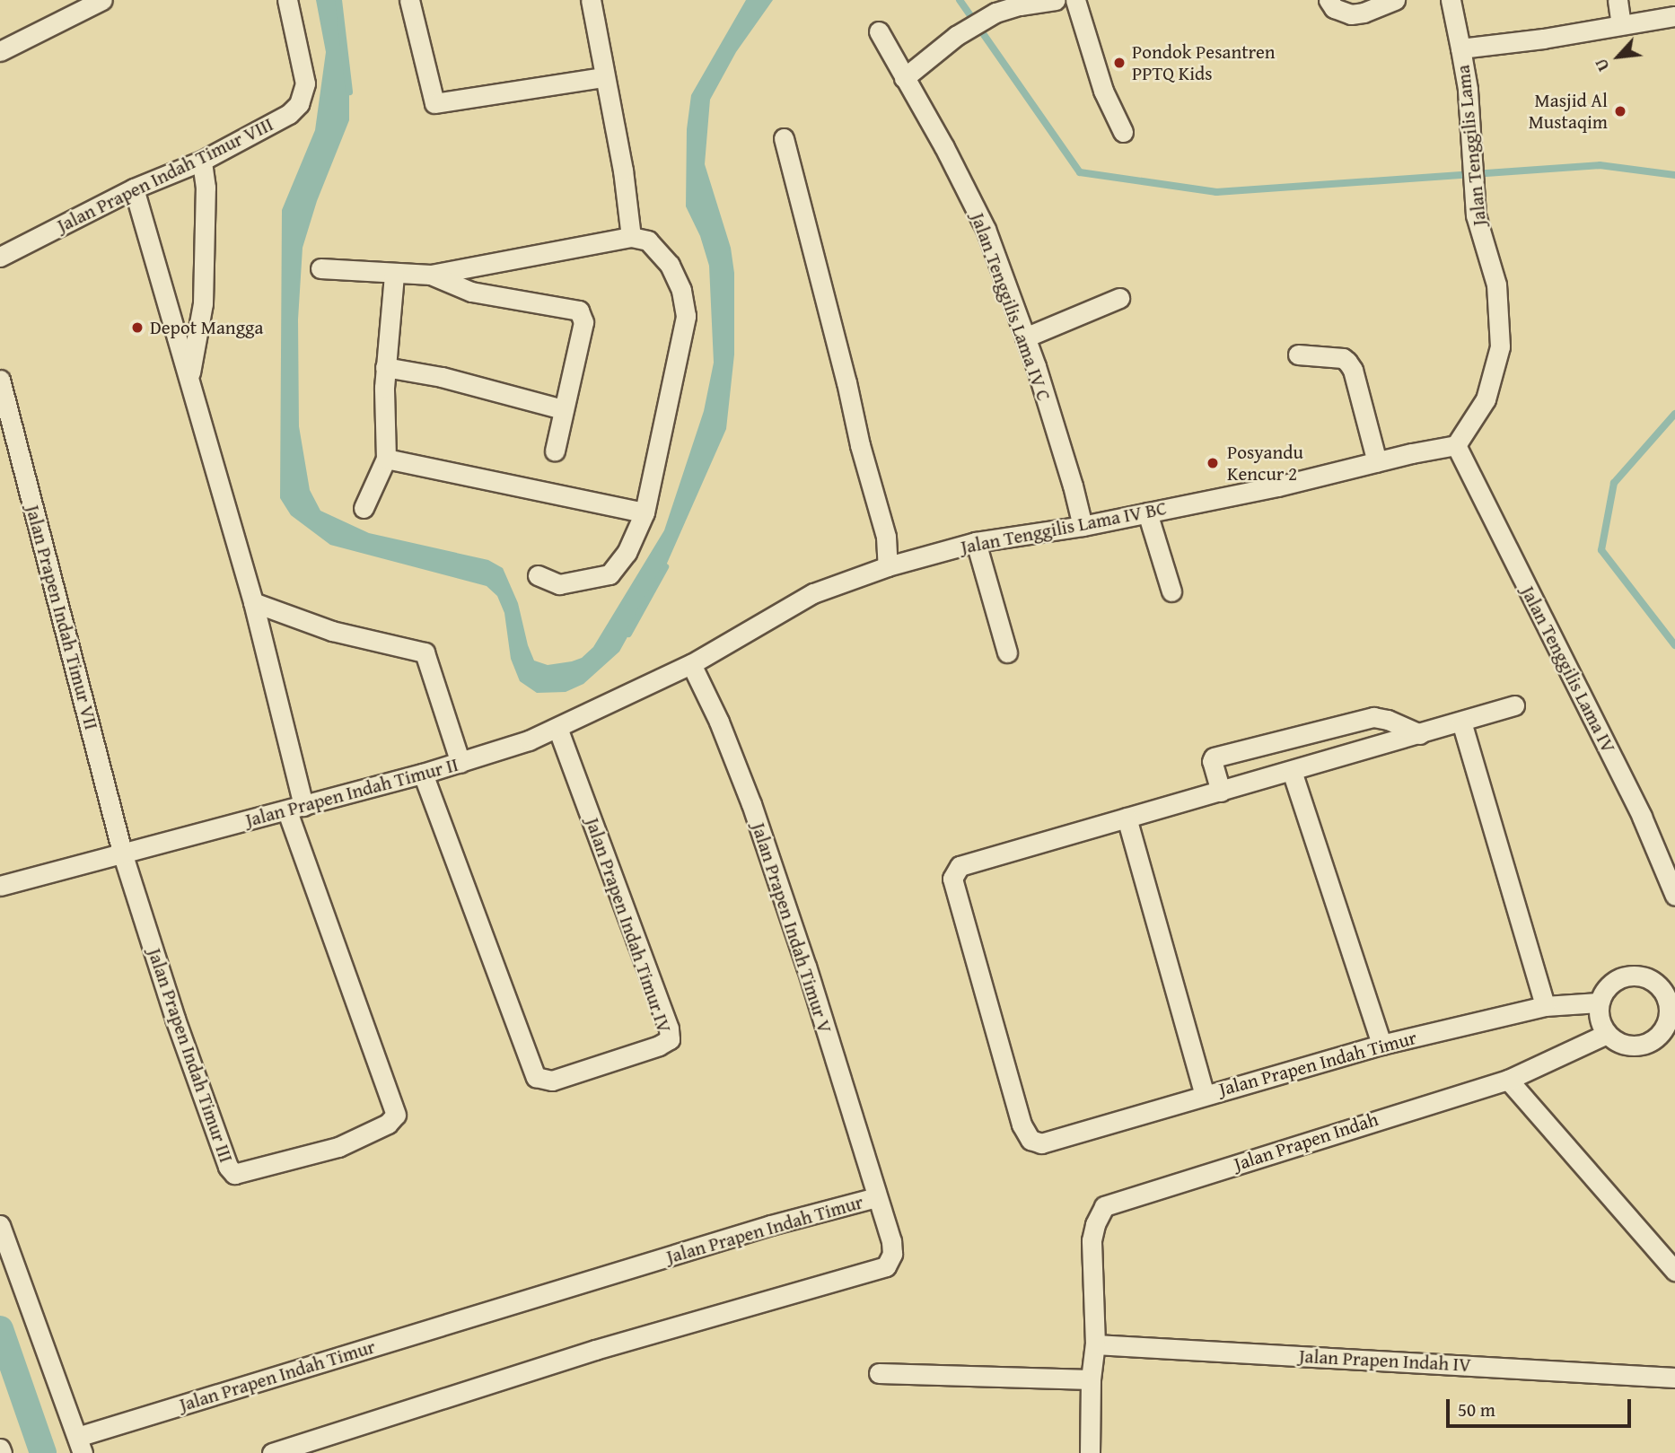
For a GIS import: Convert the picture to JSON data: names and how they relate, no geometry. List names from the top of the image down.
{
  "streets": {
    "street": [
      "Jalan Tenggilis Lama",
      "Jalan Prapen Indah Timur VIII",
      "Jalan Tenggilis Lama IV C",
      "Jalan Tenggilis Lama IV BC",
      "Jalan Prapen Indah Timur VII",
      "Jalan Tenggilis Lama IV",
      "Jalan Prapen Indah Timur II",
      "Jalan Prapen Indah Timur IV",
      "Jalan Prapen Indah Timur V",
      "Jalan Prapen Indah Timur III",
      "Jalan Prapen Indah Timur",
      "Jalan Prapen Indah",
      "Jalan Prapen Indah IV"
    ]
  },
  "crossings": [
    ["Jalan Tenggilis Lama", "Jalan Tenggilis Lama IV BC"],
    ["Jalan Tenggilis Lama", "Jalan Tenggilis Lama IV"],
    ["Jalan Tenggilis Lama IV C", "Jalan Tenggilis Lama IV BC"],
    ["Jalan Tenggilis Lama IV BC", "Jalan Tenggilis Lama IV"],
    ["Jalan Tenggilis Lama IV BC", "Jalan Prapen Indah Timur II"],
    ["Jalan Tenggilis Lama IV BC", "Jalan Prapen Indah Timur V"],
    ["Jalan Prapen Indah Timur VII", "Jalan Prapen Indah Timur II"],
    ["Jalan Prapen Indah Timur VII", "Jalan Prapen Indah Timur III"],
    ["Jalan Prapen Indah Timur II", "Jalan Prapen Indah Timur IV"],
    ["Jalan Prapen Indah Timur II", "Jalan Prapen Indah Timur V"],
    ["Jalan Prapen Indah Timur II", "Jalan Prapen Indah Timur III"],
    ["Jalan Prapen Indah Timur V", "Jalan Prapen Indah Timur"],
    ["Jalan Prapen Indah Timur", "Jalan Prapen Indah"],
    ["Jalan Prapen Indah", "Jalan Prapen Indah IV"]
  ],
  "places": [
    "Pondok Pesantren PPTQ Kids",
    "Masjid Al Mustaqim",
    "Depot Mangga",
    "Posyandu Kencur 2"
  ],
  "scale_bar": "50 m",
  "north": "bottom left"
}
